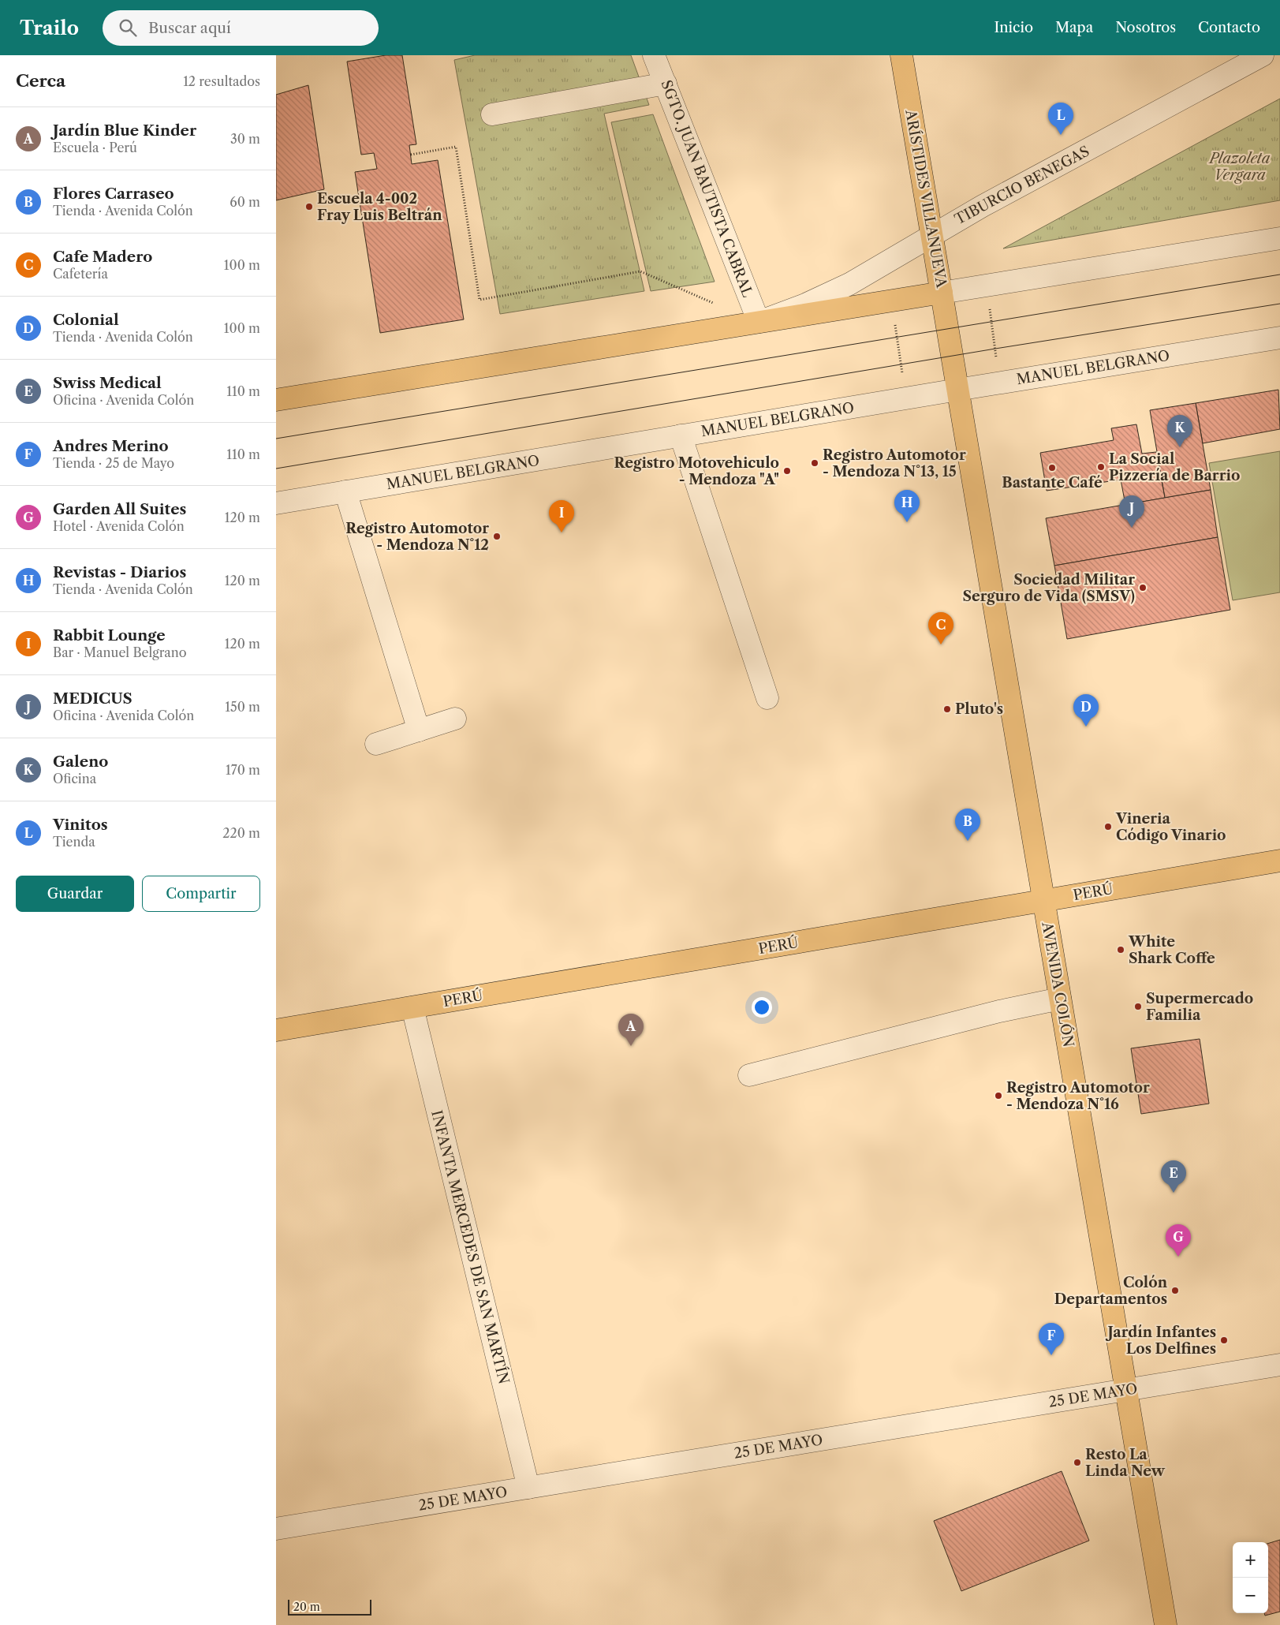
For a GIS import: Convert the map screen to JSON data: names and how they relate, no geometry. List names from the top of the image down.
{
  "streets": {
    "main road": ["ARÍSTIDES VILLANUEVA", "PERÚ", "AVENIDA COLÓN"],
    "street": [
      "TIBURCIO BENEGAS",
      "SGTO. JUAN BAUTISTA CABRAL",
      "MANUEL BELGRANO",
      "INFANTA MERCEDES DE SAN MARTÍN",
      "25 DE MAYO"
    ]
  },
  "crossings": [
    ["TIBURCIO BENEGAS", "SGTO. JUAN BAUTISTA CABRAL"],
    ["TIBURCIO BENEGAS", "ARÍSTIDES VILLANUEVA"],
    ["ARÍSTIDES VILLANUEVA", "AVENIDA COLÓN"],
    ["MANUEL BELGRANO", "AVENIDA COLÓN"],
    ["PERÚ", "AVENIDA COLÓN"],
    ["PERÚ", "INFANTA MERCEDES DE SAN MARTÍN"],
    ["AVENIDA COLÓN", "25 DE MAYO"],
    ["INFANTA MERCEDES DE SAN MARTÍN", "25 DE MAYO"]
  ],
  "parks": ["Plazoleta Vergara"],
  "places": [
    "Escuela 4-002 Fray Luis Beltrán",
    "Registro Automotor - Mendoza N°13, 15",
    "La Social Pizzería de Barrio",
    "Bastante Café",
    "Registro Motovehiculo - Mendoza \"A\"",
    "Registro Automotor - Mendoza N°12",
    "Sociedad Militar Serguro de Vida (SMSV)",
    "Pluto's",
    "Vineria Código Vinario",
    "White Shark Coffe",
    "Supermercado Familia",
    "Registro Automotor - Mendoza N°16",
    "Colón Departamentos",
    "Jardín Infantes Los Delfines",
    "Resto La Linda New"
  ],
  "scale_bar": "20 m",
  "page": {
    "header": "Trailo",
    "search": "Buscar aquí",
    "nav": [
      "Inicio",
      "Mapa",
      "Nosotros",
      "Contacto"
    ],
    "heading": ["Cerca", "12 resultados"],
    "pins": [
      "L",
      "K",
      "H",
      "J",
      "I",
      "C",
      "D",
      "B",
      "A",
      "E",
      "G",
      "F"
    ],
    "list": [
      {
        "mark": "A",
        "name": "Jardín Blue Kinder",
        "note": "Escuela · Perú",
        "value": "30 m"
      },
      {
        "mark": "B",
        "name": "Flores Carraseo",
        "note": "Tienda · Avenida Colón",
        "value": "60 m"
      },
      {
        "mark": "C",
        "name": "Cafe Madero",
        "note": "Cafetería",
        "value": "100 m"
      },
      {
        "mark": "D",
        "name": "Colonial",
        "note": "Tienda · Avenida Colón",
        "value": "100 m"
      },
      {
        "mark": "E",
        "name": "Swiss Medical",
        "note": "Oficina · Avenida Colón",
        "value": "110 m"
      },
      {
        "mark": "F",
        "name": "Andres Merino",
        "note": "Tienda · 25 de Mayo",
        "value": "110 m"
      },
      {
        "mark": "G",
        "name": "Garden All Suites",
        "note": "Hotel · Avenida Colón",
        "value": "120 m"
      },
      {
        "mark": "H",
        "name": "Revistas - Diarios",
        "note": "Tienda · Avenida Colón",
        "value": "120 m"
      },
      {
        "mark": "I",
        "name": "Rabbit Lounge",
        "note": "Bar · Manuel Belgrano",
        "value": "120 m"
      },
      {
        "mark": "J",
        "name": "MEDICUS",
        "note": "Oficina · Avenida Colón",
        "value": "150 m"
      },
      {
        "mark": "K",
        "name": "Galeno",
        "note": "Oficina",
        "value": "170 m"
      },
      {
        "mark": "L",
        "name": "Vinitos",
        "note": "Tienda",
        "value": "220 m"
      }
    ],
    "buttons": ["Guardar", "Compartir"],
    "map_buttons": ["+", "−"],
    "scale": "20 m"
  }
}
